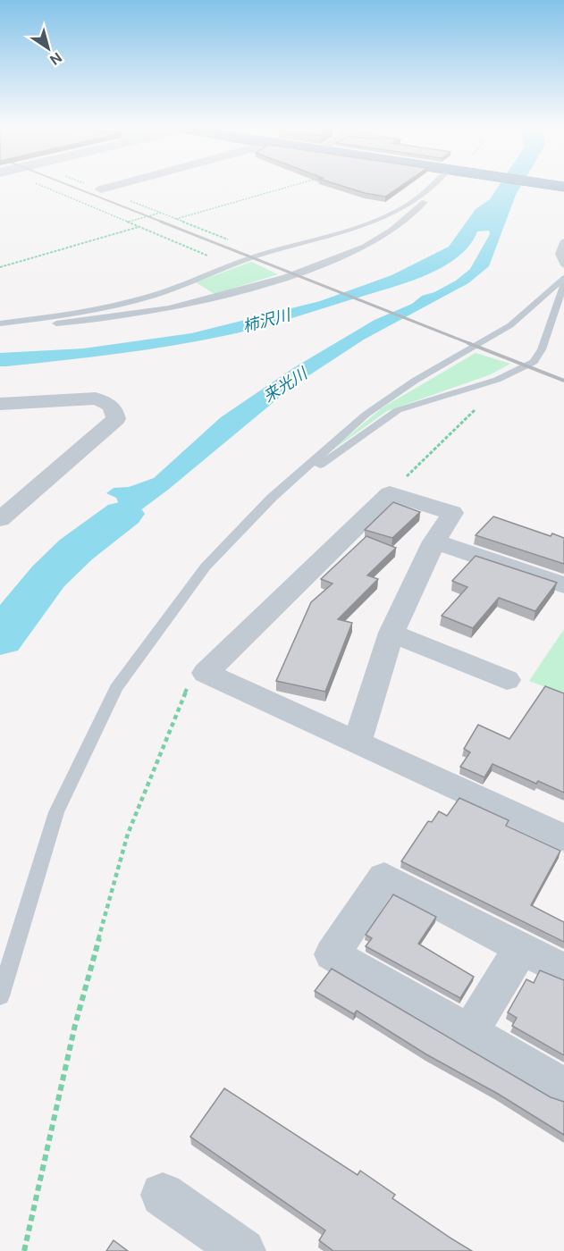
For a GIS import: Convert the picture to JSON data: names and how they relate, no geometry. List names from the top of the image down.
{
  "water": ["柿沢川", "来光川"],
  "north": "bottom right"
}
